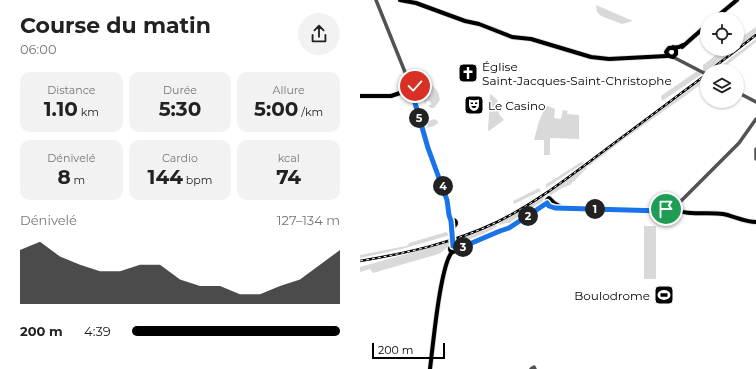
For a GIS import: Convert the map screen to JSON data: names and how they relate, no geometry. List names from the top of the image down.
{
  "places": {
    "church": ["Église Saint-Jacques-Saint-Christophe"],
    "theatre": ["Le Casino"],
    "sports": ["Boulodrome"]
  },
  "scale_bar": "200 m",
  "page": {
    "heading": ["Course du matin", "06:00"],
    "stats": [
      ["Distance", "1.10 km"],
      ["Durée", "5:30"],
      ["Allure", "5:00 /km"],
      ["Dénivelé", "8 m"],
      ["Cardio", "144 bpm"],
      ["kcal", "74"]
    ],
    "pins": [
      "5",
      "4",
      "1",
      "2",
      "3"
    ],
    "chart": ["Dénivelé", "127–134 m"],
    "list": [
      {
        "name": "200 m",
        "note": "4:39"
      }
    ],
    "scale": "200 m"
  }
}
